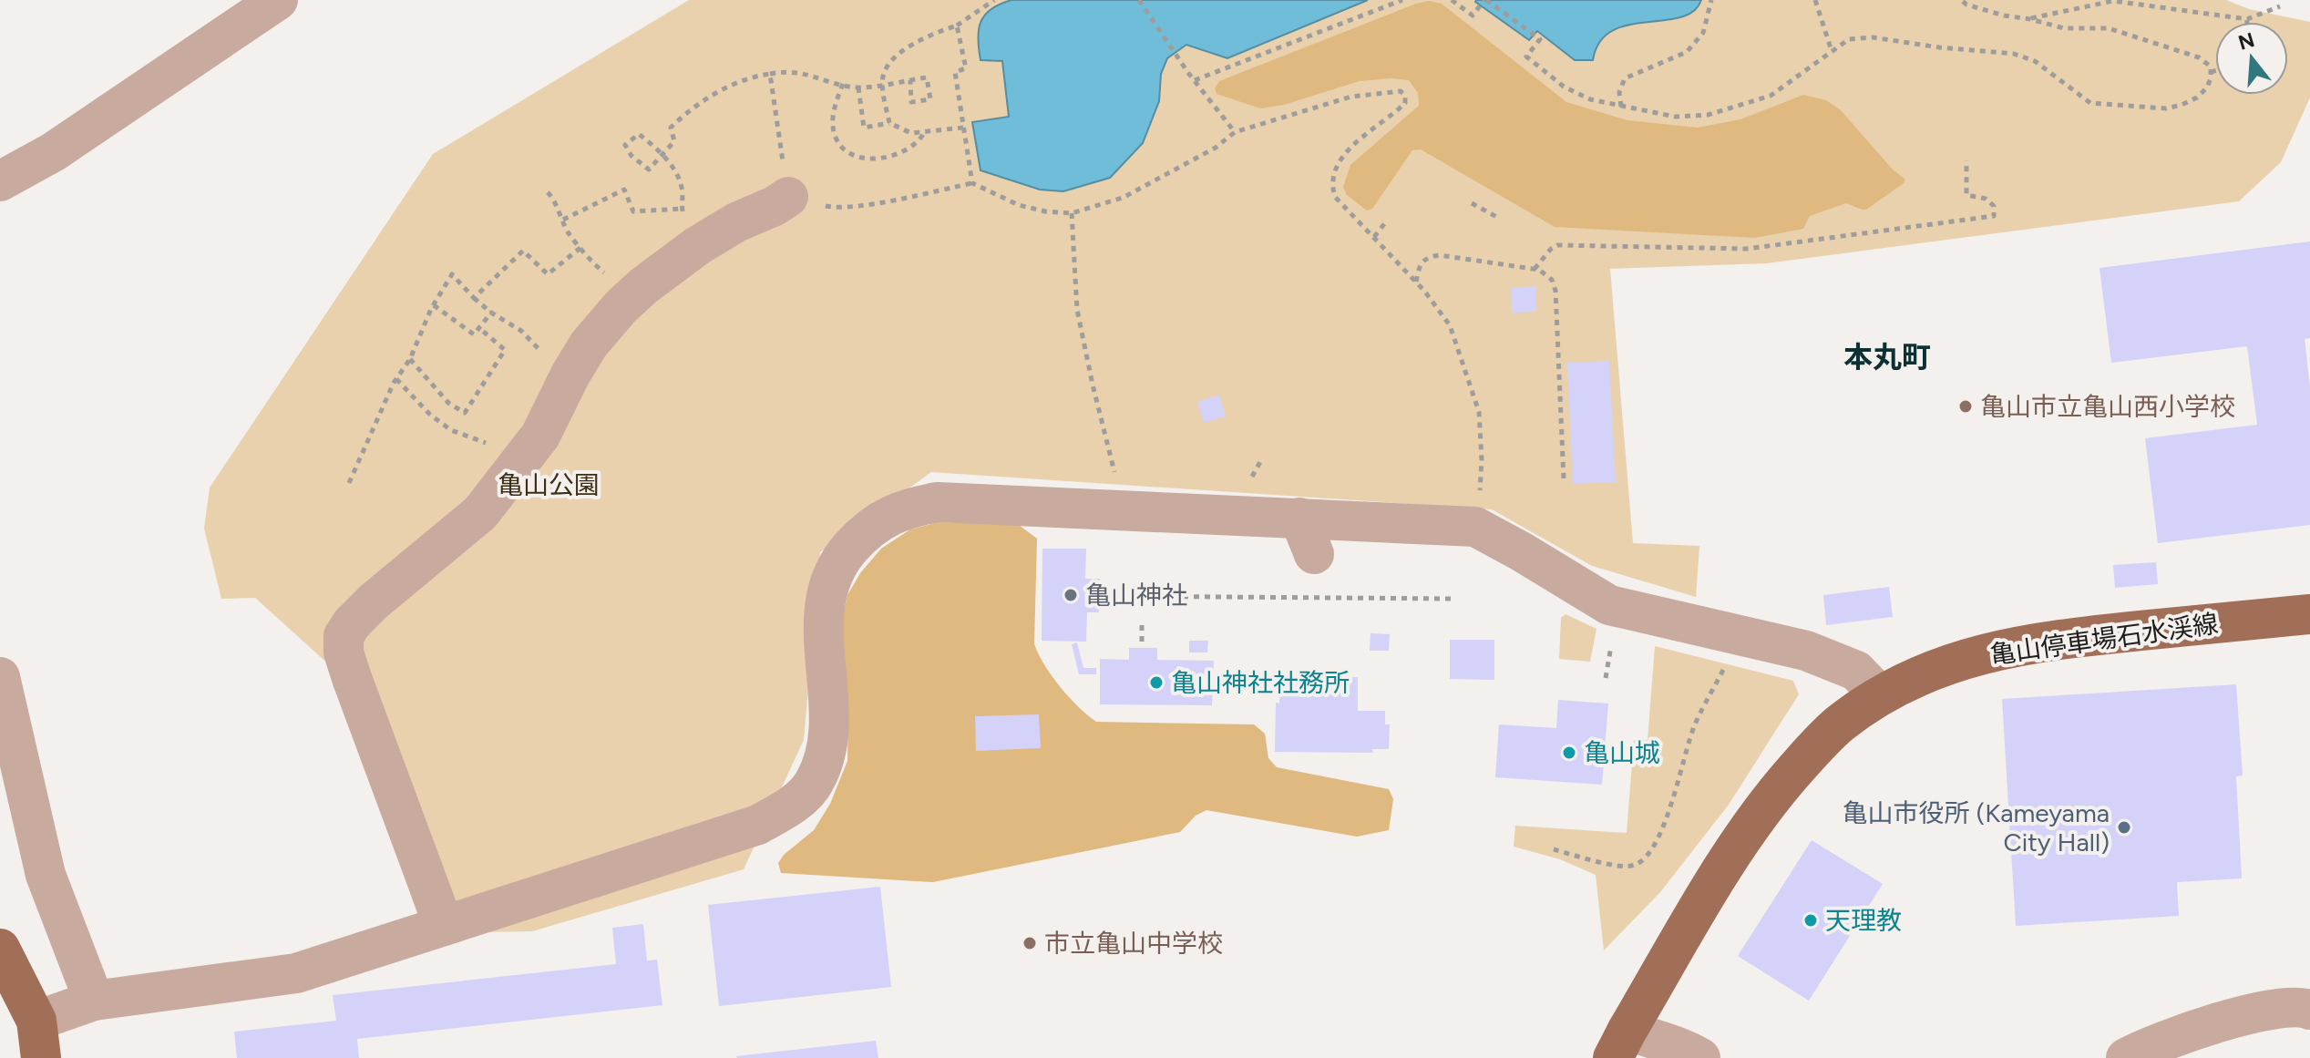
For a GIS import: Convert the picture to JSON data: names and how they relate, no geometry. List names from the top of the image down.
{
  "streets": {
    "main road": ["亀山停車場石水渓線"]
  },
  "districts": ["本丸町"],
  "parks": ["亀山公園"],
  "places": [
    "亀山市立亀山西小学校",
    "亀山神社",
    "亀山神社社務所",
    "亀山城",
    "亀山市役所 (Kameyama City Hall)",
    "天理教",
    "市立亀山中学校"
  ],
  "north": "top"
}
